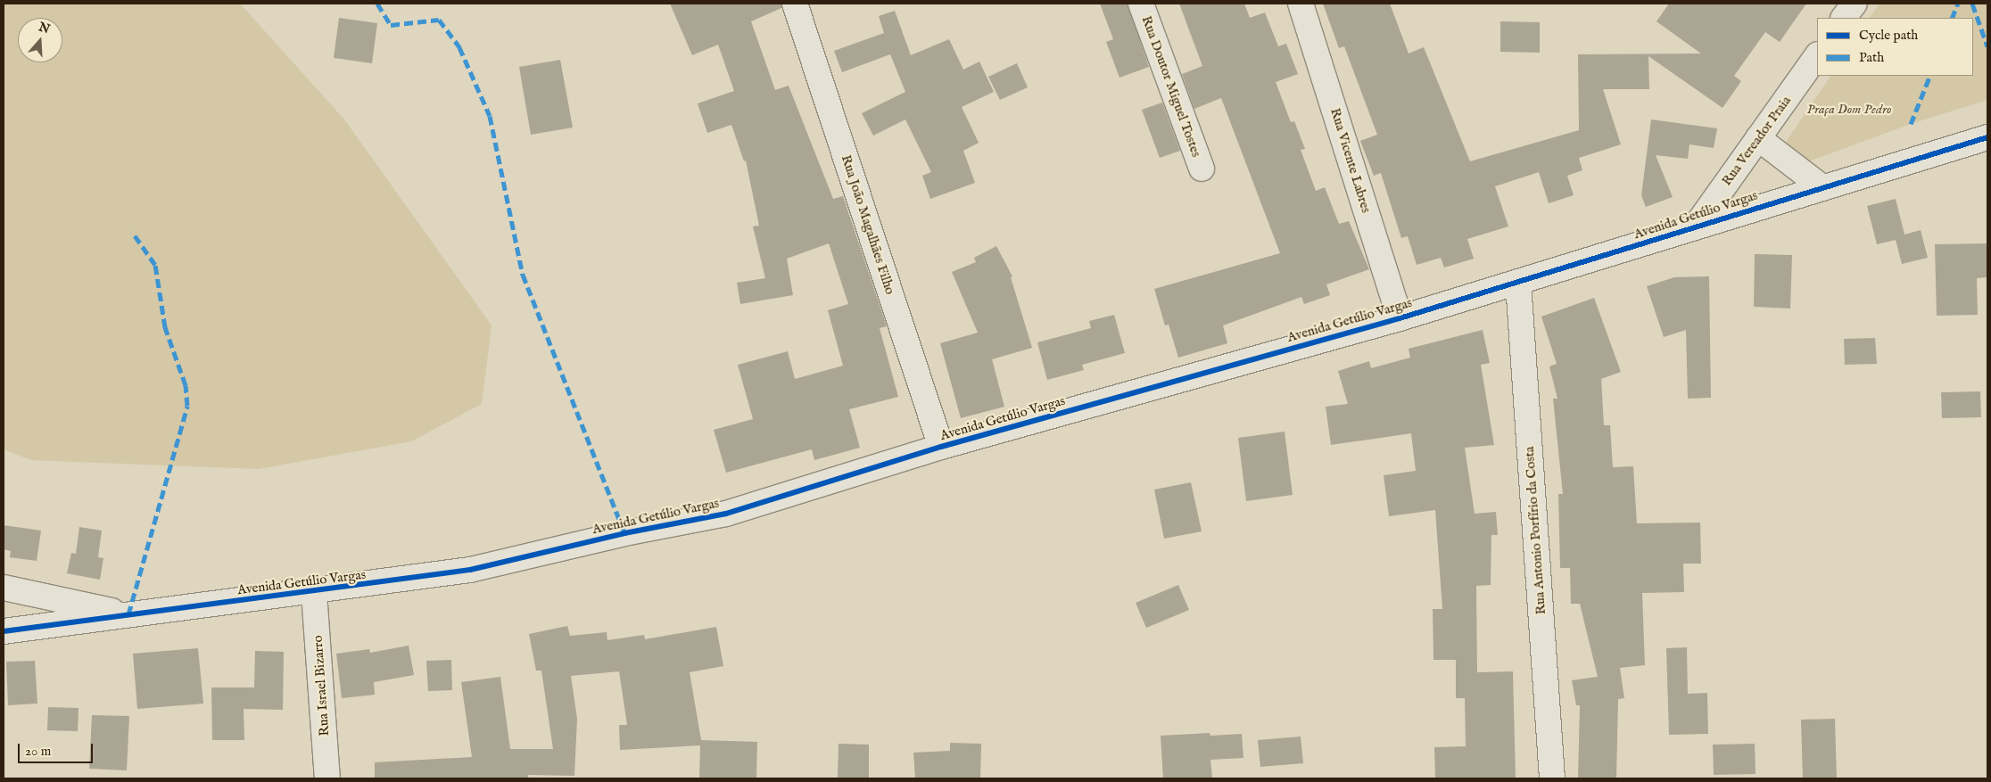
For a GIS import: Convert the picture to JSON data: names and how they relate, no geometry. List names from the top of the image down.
{
  "streets": {
    "street": [
      "Rua Doutor Miguel Tostes",
      "Rua Vereador Praia",
      "Rua Vicente Labres",
      "Avenida Getúlio Vargas",
      "Rua João Magalhães Filho",
      "Rua Antonio Porfírio da Costa",
      "Rua Israel Bizarro"
    ]
  },
  "crossings": [
    ["Rua Vereador Praia", "Avenida Getúlio Vargas"],
    ["Rua Vicente Labres", "Avenida Getúlio Vargas"],
    ["Avenida Getúlio Vargas", "Rua João Magalhães Filho"],
    ["Avenida Getúlio Vargas", "Rua Antonio Porfírio da Costa"],
    ["Avenida Getúlio Vargas", "Rua Israel Bizarro"]
  ],
  "parks": ["Praça Dom Pedro"],
  "legend": ["Cycle path", "Path"],
  "scale_bar": "20 m",
  "north": "top"
}
